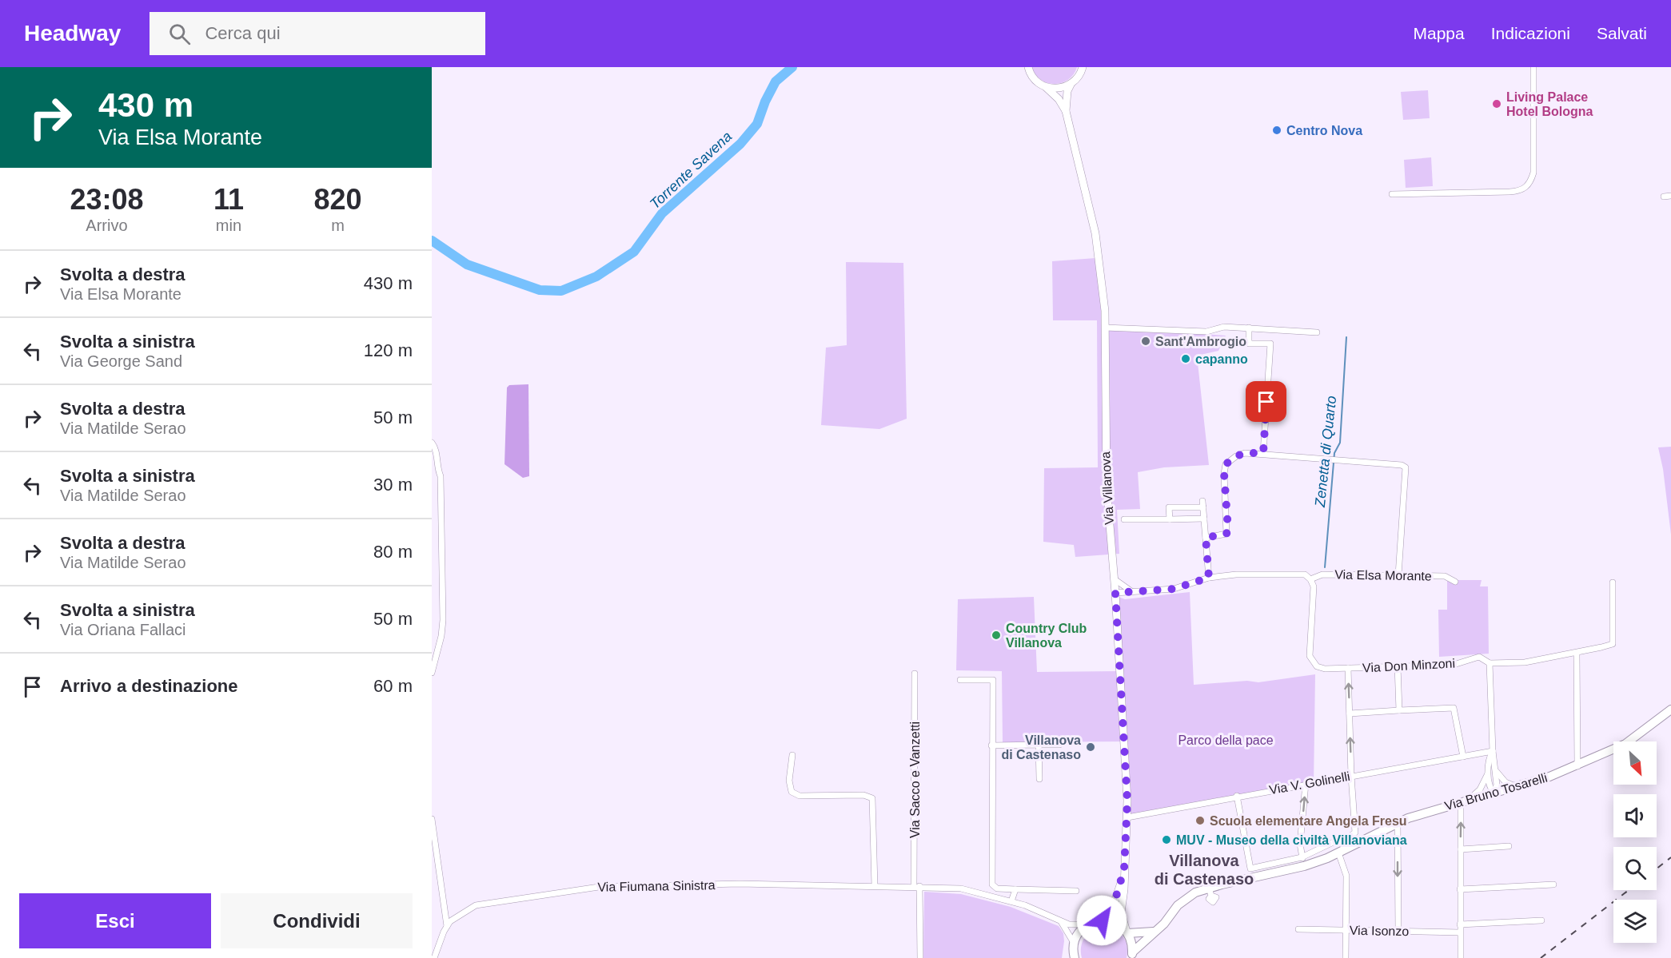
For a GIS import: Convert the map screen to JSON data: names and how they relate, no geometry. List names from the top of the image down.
{
  "streets": {
    "main road": ["Via Villanova", "Via Bruno Tosarelli"],
    "street": [
      "Via Elsa Morante",
      "Via Don Minzoni",
      "Via Sacco e Vanzetti",
      "Via V. Golinelli",
      "Via Fiumana Sinistra",
      "Via Isonzo"
    ]
  },
  "crossings": [
    ["Via Villanova", "Via V. Golinelli"],
    ["Via Villanova", "Via Fiumana Sinistra"],
    ["Via Elsa Morante", "Via Don Minzoni"],
    ["Via Sacco e Vanzetti", "Via Fiumana Sinistra"],
    ["Via V. Golinelli", "Via Bruno Tosarelli"]
  ],
  "districts": ["Villanova di Castenaso"],
  "water": ["Torrente Savena", "Zenetta di Quarto"],
  "parks": ["Parco della pace"],
  "places": [
    "Living Palace Hotel Bologna",
    "Centro Nova",
    "Sant'Ambrogio",
    "capanno",
    "Country Club Villanova",
    "Villanova di Castenaso",
    "Scuola elementare Angela Fresu",
    "MUV - Museo della civiltà Villanoviana"
  ],
  "north": "bottom right",
  "page": {
    "header": "Headway",
    "search": "Cerca qui",
    "nav": ["Mappa", "Indicazioni", "Salvati"],
    "turn": ["430 m", "Via Elsa Morante"],
    "eta": [
      "23:08",
      "Arrivo",
      "11",
      "min",
      "820",
      "m"
    ],
    "list": [
      {
        "name": "Svolta a destra",
        "note": "Via Elsa Morante",
        "value": "430 m"
      },
      {
        "name": "Svolta a sinistra",
        "note": "Via George Sand",
        "value": "120 m"
      },
      {
        "name": "Svolta a destra",
        "note": "Via Matilde Serao",
        "value": "50 m"
      },
      {
        "name": "Svolta a sinistra",
        "note": "Via Matilde Serao",
        "value": "30 m"
      },
      {
        "name": "Svolta a destra",
        "note": "Via Matilde Serao",
        "value": "80 m"
      },
      {
        "name": "Svolta a sinistra",
        "note": "Via Oriana Fallaci",
        "value": "50 m"
      },
      {
        "name": "Arrivo a destinazione",
        "value": "60 m"
      }
    ],
    "buttons": ["Esci", "Condividi"]
  }
}
